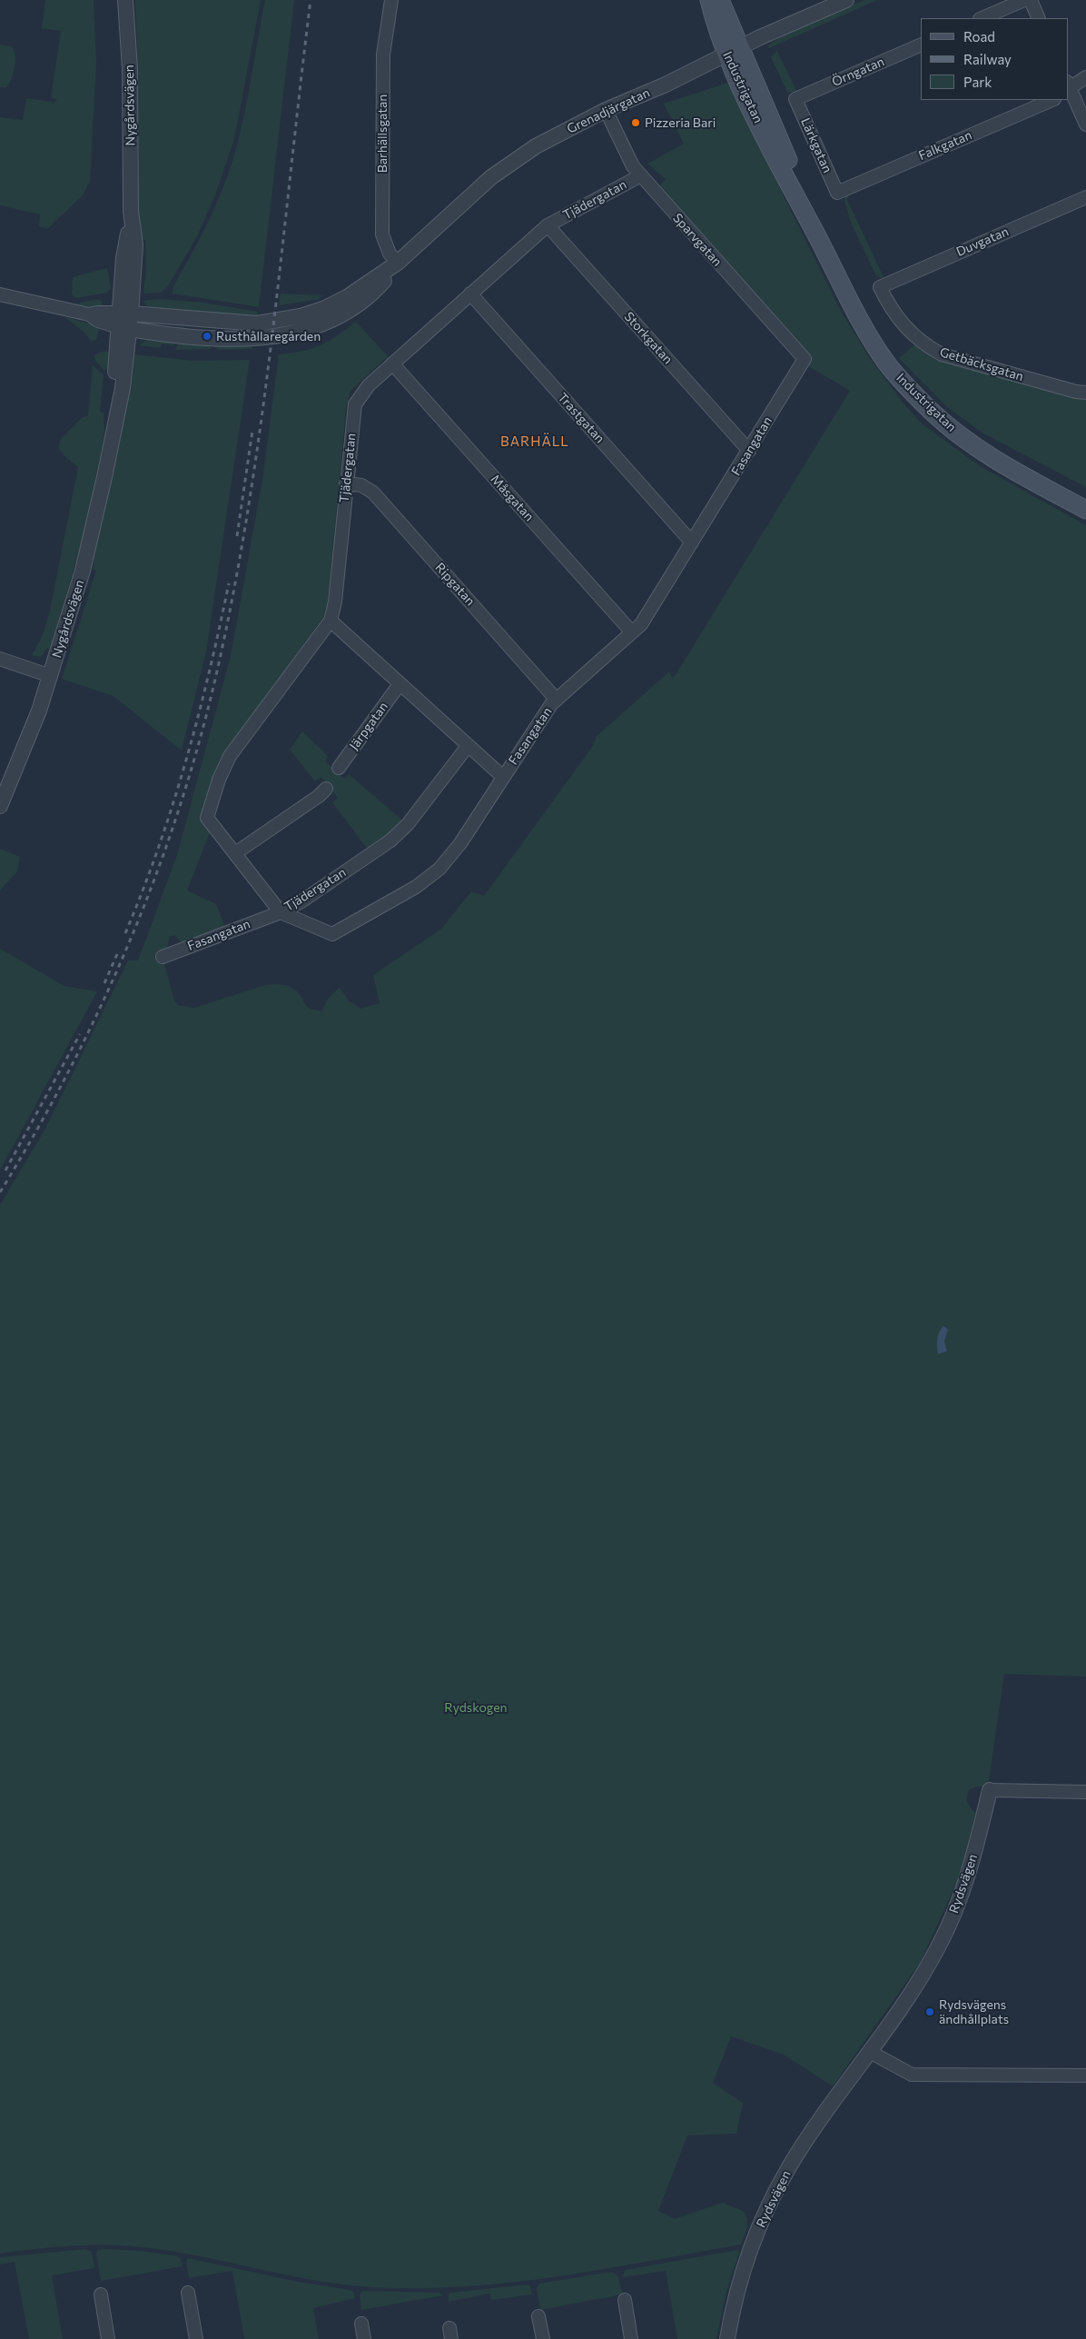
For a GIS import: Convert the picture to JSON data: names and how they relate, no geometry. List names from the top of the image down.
{
  "streets": {
    "main road": ["Industrigatan"],
    "street": [
      "Örngatan",
      "Nygårdsvägen",
      "Grenadjärgatan",
      "Barhällsgatan",
      "Lärkgatan",
      "Falkgatan",
      "Tjädergatan",
      "Sparvgatan",
      "Duvgatan",
      "Storkgatan",
      "Getbäcksgatan",
      "Trastgatan",
      "Fasangatan",
      "Måsgatan",
      "Ripgatan",
      "Järpgatan",
      "Rydsvägen"
    ]
  },
  "crossings": [
    ["Örngatan", "Lärkgatan"],
    ["Industrigatan", "Grenadjärgatan"],
    ["Nygårdsvägen", "Grenadjärgatan"],
    ["Grenadjärgatan", "Barhällsgatan"],
    ["Grenadjärgatan", "Sparvgatan"],
    ["Lärkgatan", "Falkgatan"],
    ["Tjädergatan", "Sparvgatan"],
    ["Tjädergatan", "Storkgatan"],
    ["Tjädergatan", "Trastgatan"],
    ["Tjädergatan", "Fasangatan"],
    ["Tjädergatan", "Måsgatan"],
    ["Tjädergatan", "Ripgatan"],
    ["Sparvgatan", "Fasangatan"],
    ["Duvgatan", "Getbäcksgatan"],
    ["Storkgatan", "Fasangatan"],
    ["Trastgatan", "Fasangatan"],
    ["Fasangatan", "Måsgatan"],
    ["Fasangatan", "Ripgatan"]
  ],
  "districts": ["BARHÄLL"],
  "parks": ["Rydskogen"],
  "places": ["Pizzeria Bari", "Rusthållaregården", "Rydsvägens ändhållplats"],
  "legend": ["Road", "Railway", "Park"]
}
